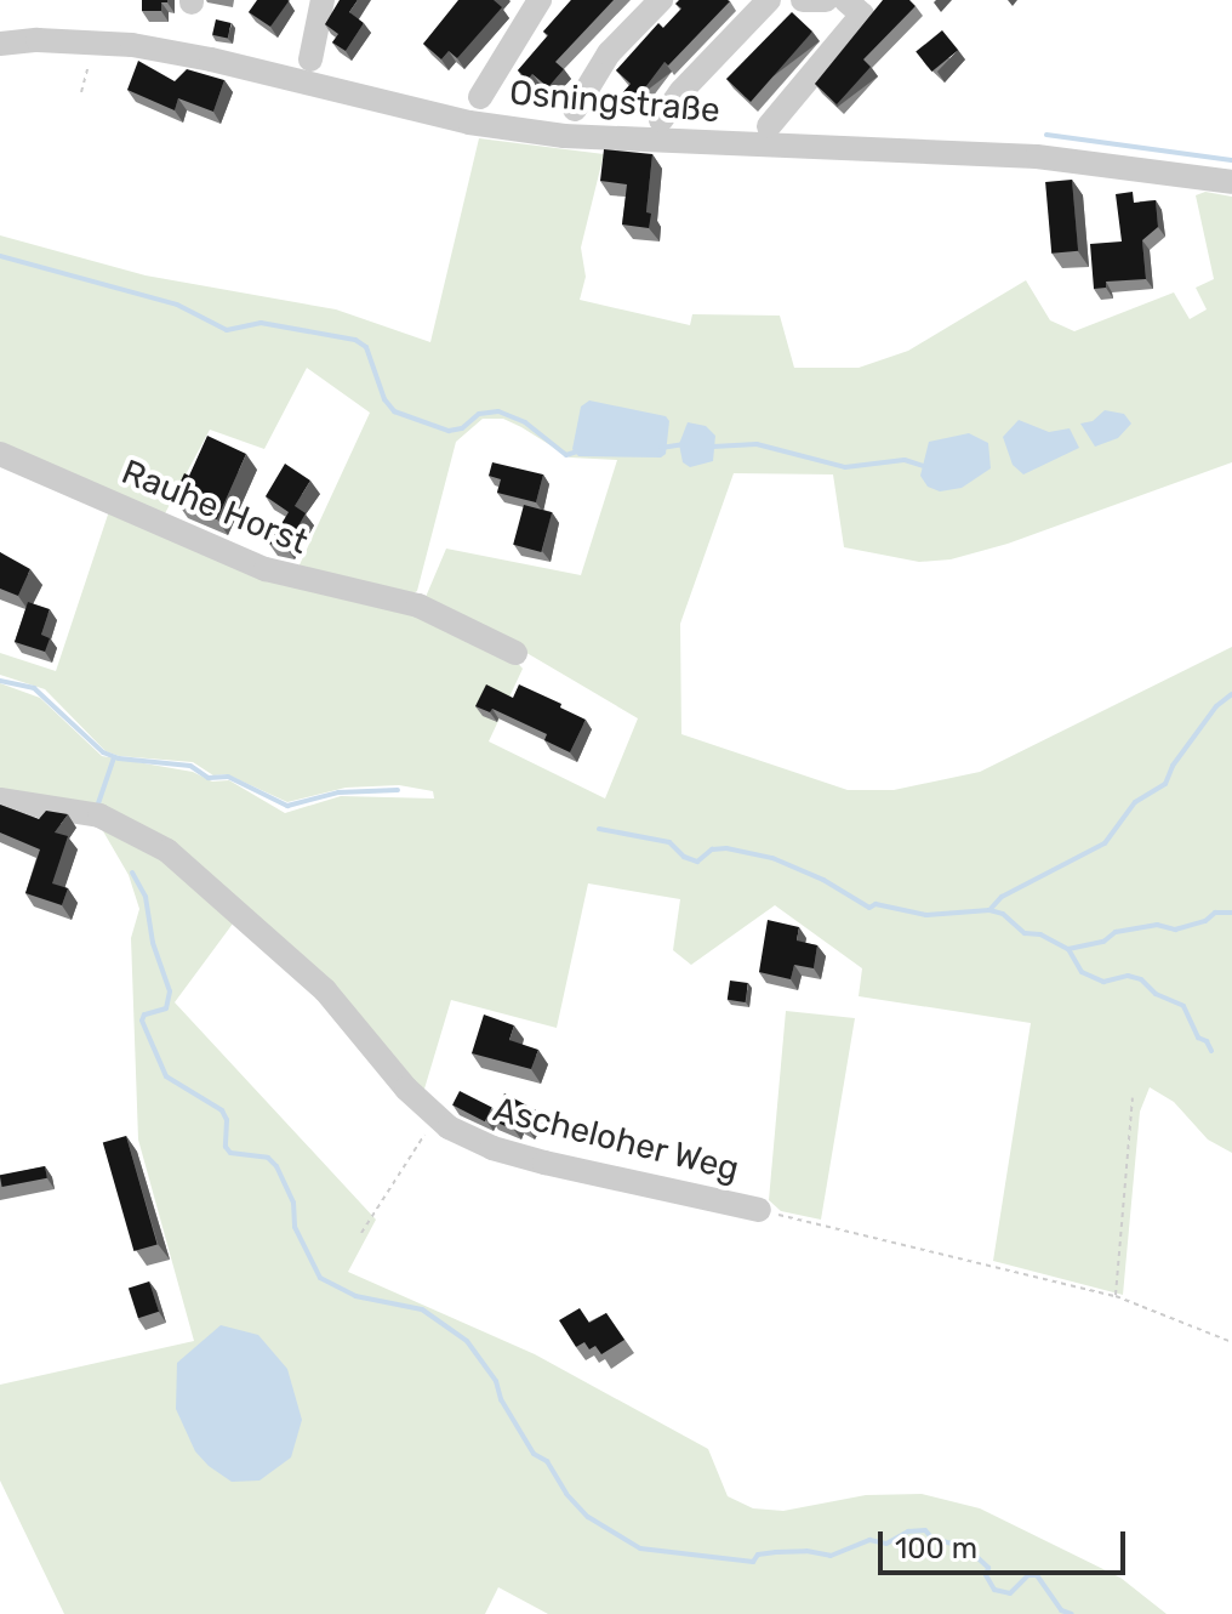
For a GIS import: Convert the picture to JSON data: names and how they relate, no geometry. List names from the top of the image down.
{
  "streets": {
    "street": ["Osningstraße", "Rauhe Horst", "Ascheloher Weg"]
  },
  "scale_bar": "100 m"
}
